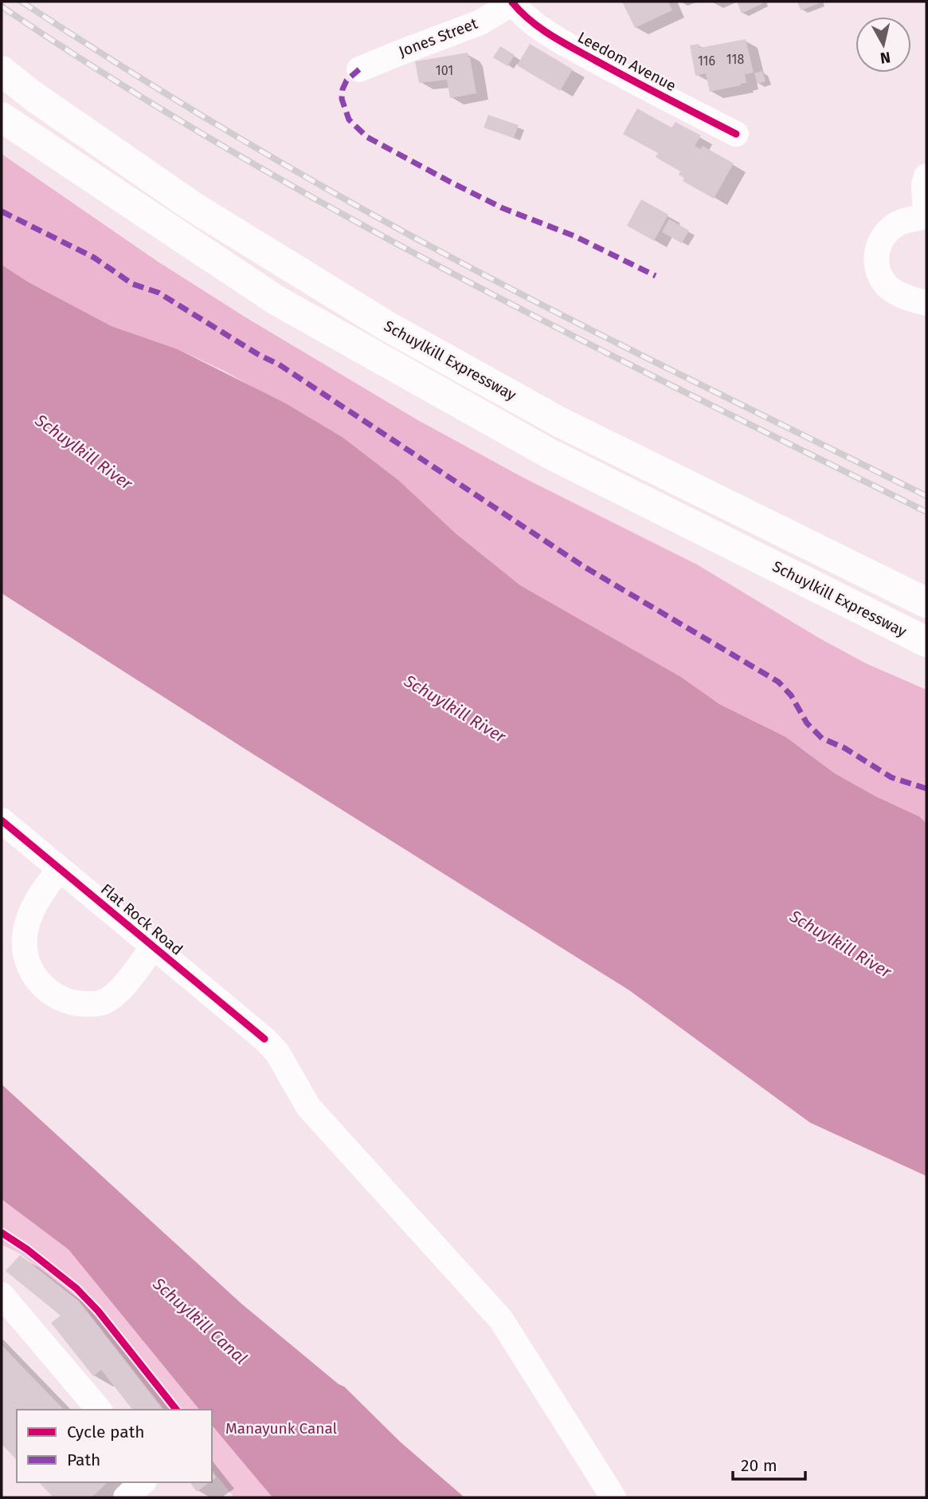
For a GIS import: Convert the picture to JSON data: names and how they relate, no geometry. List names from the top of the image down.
{
  "streets": {
    "highway": ["Schuylkill Expressway"],
    "street": ["Jones Street", "Leedom Avenue", "Flat Rock Road"]
  },
  "crossings": [
    ["Jones Street", "Leedom Avenue"]
  ],
  "water": ["Schuylkill River", "Schuylkill Canal"],
  "parks": ["Manayunk Canal"],
  "house_numbers": ["118", "116", "101"],
  "legend": ["Cycle path", "Path"],
  "scale_bar": "20 m",
  "north": "bottom"
}
